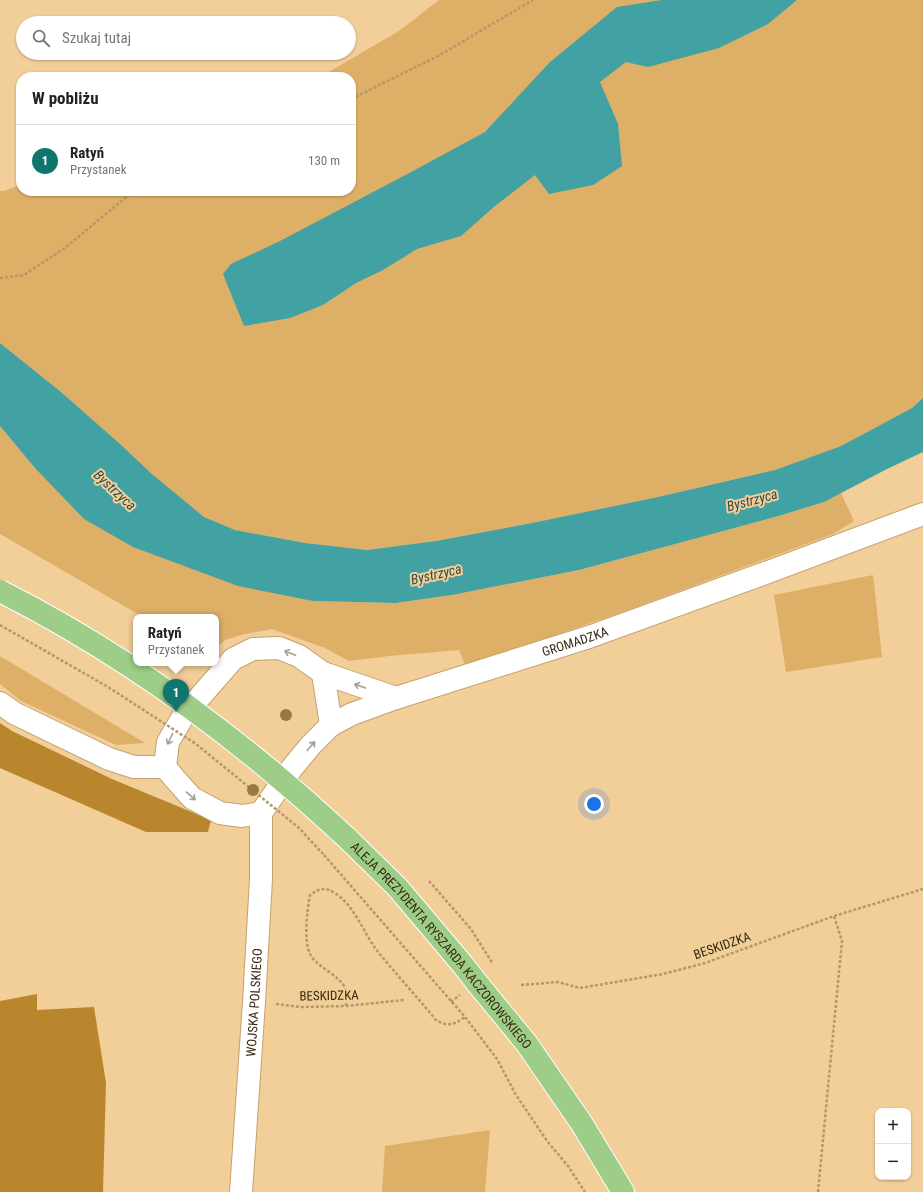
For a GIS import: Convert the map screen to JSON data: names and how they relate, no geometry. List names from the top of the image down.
{
  "streets": {
    "main road": ["ALEJA PREZYDENTA RYSZARDA KACZOROWSKIEGO"],
    "street": ["GROMADZKA", "WOJSKA POLSKIEGO"],
    "path": ["BESKIDZKA"]
  },
  "crossings": [
    ["GROMADZKA", "WOJSKA POLSKIEGO"],
    ["BESKIDZKA", "WOJSKA POLSKIEGO"]
  ],
  "water": ["Bystrzyca"],
  "page": {
    "search": "Szukaj tutaj",
    "heading": "W pobliżu",
    "list": [
      {
        "mark": "1",
        "name": "Ratyń",
        "note": "Przystanek",
        "value": "130 m"
      }
    ],
    "popup": ["Ratyń", "Przystanek"],
    "pins": "1",
    "map_buttons": ["+", "−"]
  }
}
